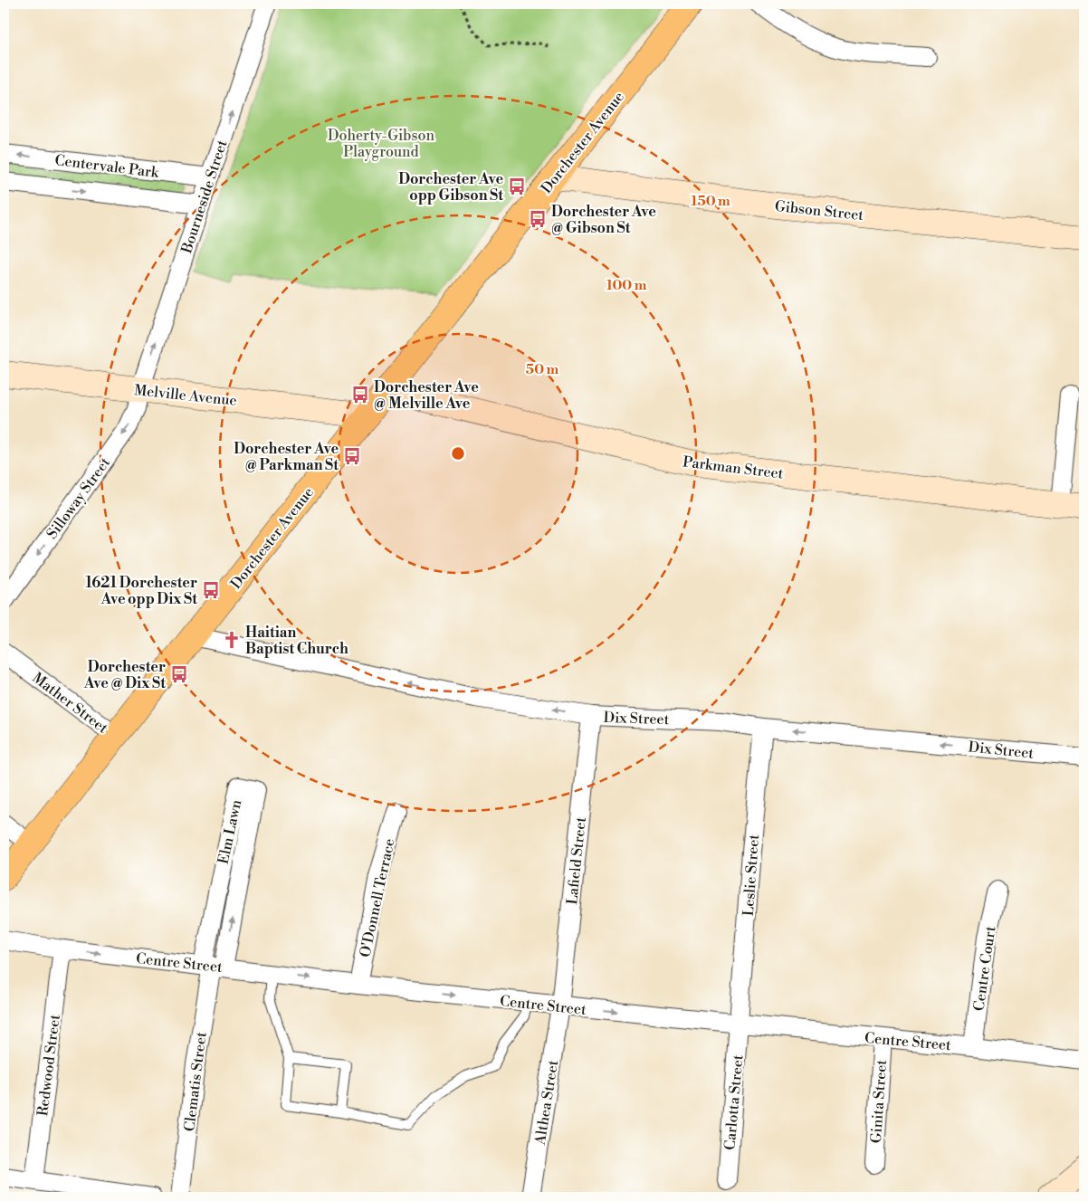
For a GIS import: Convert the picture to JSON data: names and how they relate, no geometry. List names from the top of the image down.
{
  "streets": {
    "main road": ["Dorchester Avenue"],
    "street": [
      "Centervale Park",
      "Bourneside Street",
      "Gibson Street",
      "Melville Avenue",
      "Parkman Street",
      "Silloway Street",
      "Mather Street",
      "Dix Street",
      "Elm Lawn",
      "Lafield Street",
      "Leslie Street",
      "O'Donnell Terrace",
      "Centre Street",
      "Centre Court",
      "Redwood Street",
      "Clematis Street",
      "Ginita Street",
      "Althea Street",
      "Carlotta Street"
    ]
  },
  "crossings": [
    ["Dorchester Avenue", "Gibson Street"],
    ["Dorchester Avenue", "Melville Avenue"],
    ["Dorchester Avenue", "Parkman Street"],
    ["Dorchester Avenue", "Mather Street"],
    ["Dorchester Avenue", "Dix Street"],
    ["Centervale Park", "Bourneside Street"],
    ["Bourneside Street", "Melville Avenue"],
    ["Bourneside Street", "Silloway Street"],
    ["Melville Avenue", "Silloway Street"],
    ["Dix Street", "Lafield Street"],
    ["Dix Street", "Leslie Street"],
    ["Elm Lawn", "Centre Street"],
    ["Elm Lawn", "Clematis Street"],
    ["Lafield Street", "Centre Street"],
    ["Lafield Street", "Althea Street"],
    ["Leslie Street", "Centre Street"],
    ["Leslie Street", "Carlotta Street"],
    ["O'Donnell Terrace", "Centre Street"],
    ["Centre Street", "Centre Court"],
    ["Centre Street", "Redwood Street"],
    ["Centre Street", "Clematis Street"],
    ["Centre Street", "Ginita Street"],
    ["Centre Street", "Althea Street"],
    ["Centre Street", "Carlotta Street"]
  ],
  "one_way": [
    "Bourneside Street",
    "Silloway Street",
    "Dix Street",
    "Centre Street"
  ],
  "parks": ["Doherty-Gibson Playground"],
  "places": {
    "bus stop": [
      "Dorchester Ave opp Gibson St",
      "Dorchester Ave @ Gibson St",
      "Dorchester Ave @ Melville Ave",
      "Dorchester Ave @ Parkman St",
      "1621 Dorchester Ave opp Dix St",
      "Dorchester Ave @ Dix St"
    ],
    "church": ["Haitian Baptist Church"]
  },
  "rings": ["150 m", "100 m", "50 m"]
}
